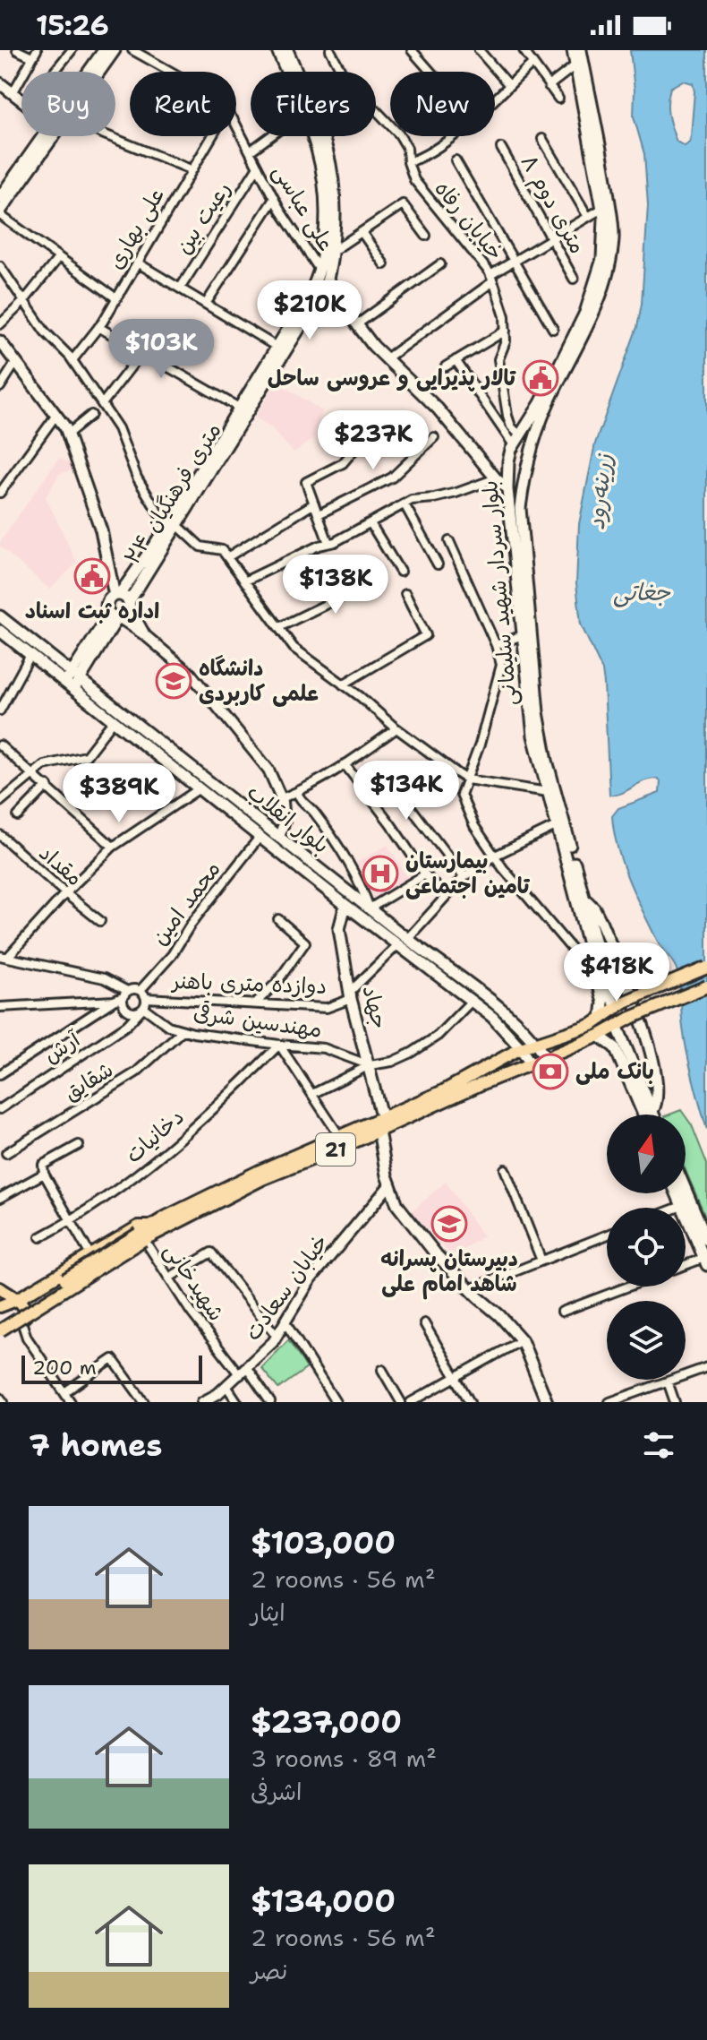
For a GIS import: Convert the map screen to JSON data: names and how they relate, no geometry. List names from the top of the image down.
{
  "streets": {
    "main road": [
      "۲۴ متری فرهنگیان",
      "بلوار سردار شهید سلیمانی",
      "بلوار انقلاب",
      "جهاد",
      "21"
    ],
    "street": [
      "۸ متری دوم",
      "علی عباسی",
      "رعیت بین",
      "خیابان رفاه",
      "علی بهاری",
      "مقداد",
      "محمد امین",
      "دوازده متری باهنر",
      "مهندسین شرقی",
      "آرش",
      "شقایق",
      "دخانیات",
      "شهیدخانی",
      "خیابان سعادت"
    ]
  },
  "crossings": [
    ["علی عباسی", "رعیت بین"],
    ["علی عباسی", "۲۴ متری فرهنگیان"],
    ["خیابان رفاه", "بلوار سردار شهید سلیمانی"],
    ["بلوار سردار شهید سلیمانی", "21"],
    ["بلوار انقلاب", "محمد امین"],
    ["بلوار انقلاب", "جهاد"],
    ["بلوار انقلاب", "21"],
    ["محمد امین", "دوازده متری باهنر"],
    ["محمد امین", "مهندسین شرقی"],
    ["محمد امین", "آرش"],
    ["دوازده متری باهنر", "جهاد"],
    ["دوازده متری باهنر", "مهندسین شرقی"],
    ["دوازده متری باهنر", "آرش"],
    ["جهاد", "مهندسین شرقی"],
    ["جهاد", "21"],
    ["مهندسین شرقی", "آرش"],
    ["مهندسین شرقی", "شقایق"],
    ["مهندسین شرقی", "دخانیات"],
    ["21", "شهیدخانی"],
    ["شهیدخانی", "خیابان سعادت"]
  ],
  "water": ["زرینه‌رود", "جغاتی"],
  "places": {
    "public building": ["تالار پذیرایی و عروسی ساحل", "اداره ثبت اسناد"],
    "school or university": ["دانشگاه علمی کاربردی", "دبیرستان پسرانه شاهد امام علی"],
    "hospital": ["بیمارستان تامین اجتماعی"],
    "bank": ["بانک ملی"]
  },
  "scale_bar": "200 m",
  "north": "top",
  "page": {
    "status": "15:26",
    "chip": [
      "Buy",
      "Rent",
      "Filters",
      "New"
    ],
    "price": [
      "$210K",
      "$103K",
      "$237K",
      "$138K",
      "$134K",
      "$389K",
      "$418K"
    ],
    "scale": "200 m",
    "heading": "7 homes",
    "list": [
      {
        "name": "$103,000",
        "note": "2 rooms · 56 m² · ایثار"
      },
      {
        "name": "$237,000",
        "note": "3 rooms · 89 m² · اشرفی"
      },
      {
        "name": "$134,000",
        "note": "2 rooms · 56 m² · نصر"
      }
    ]
  }
}
